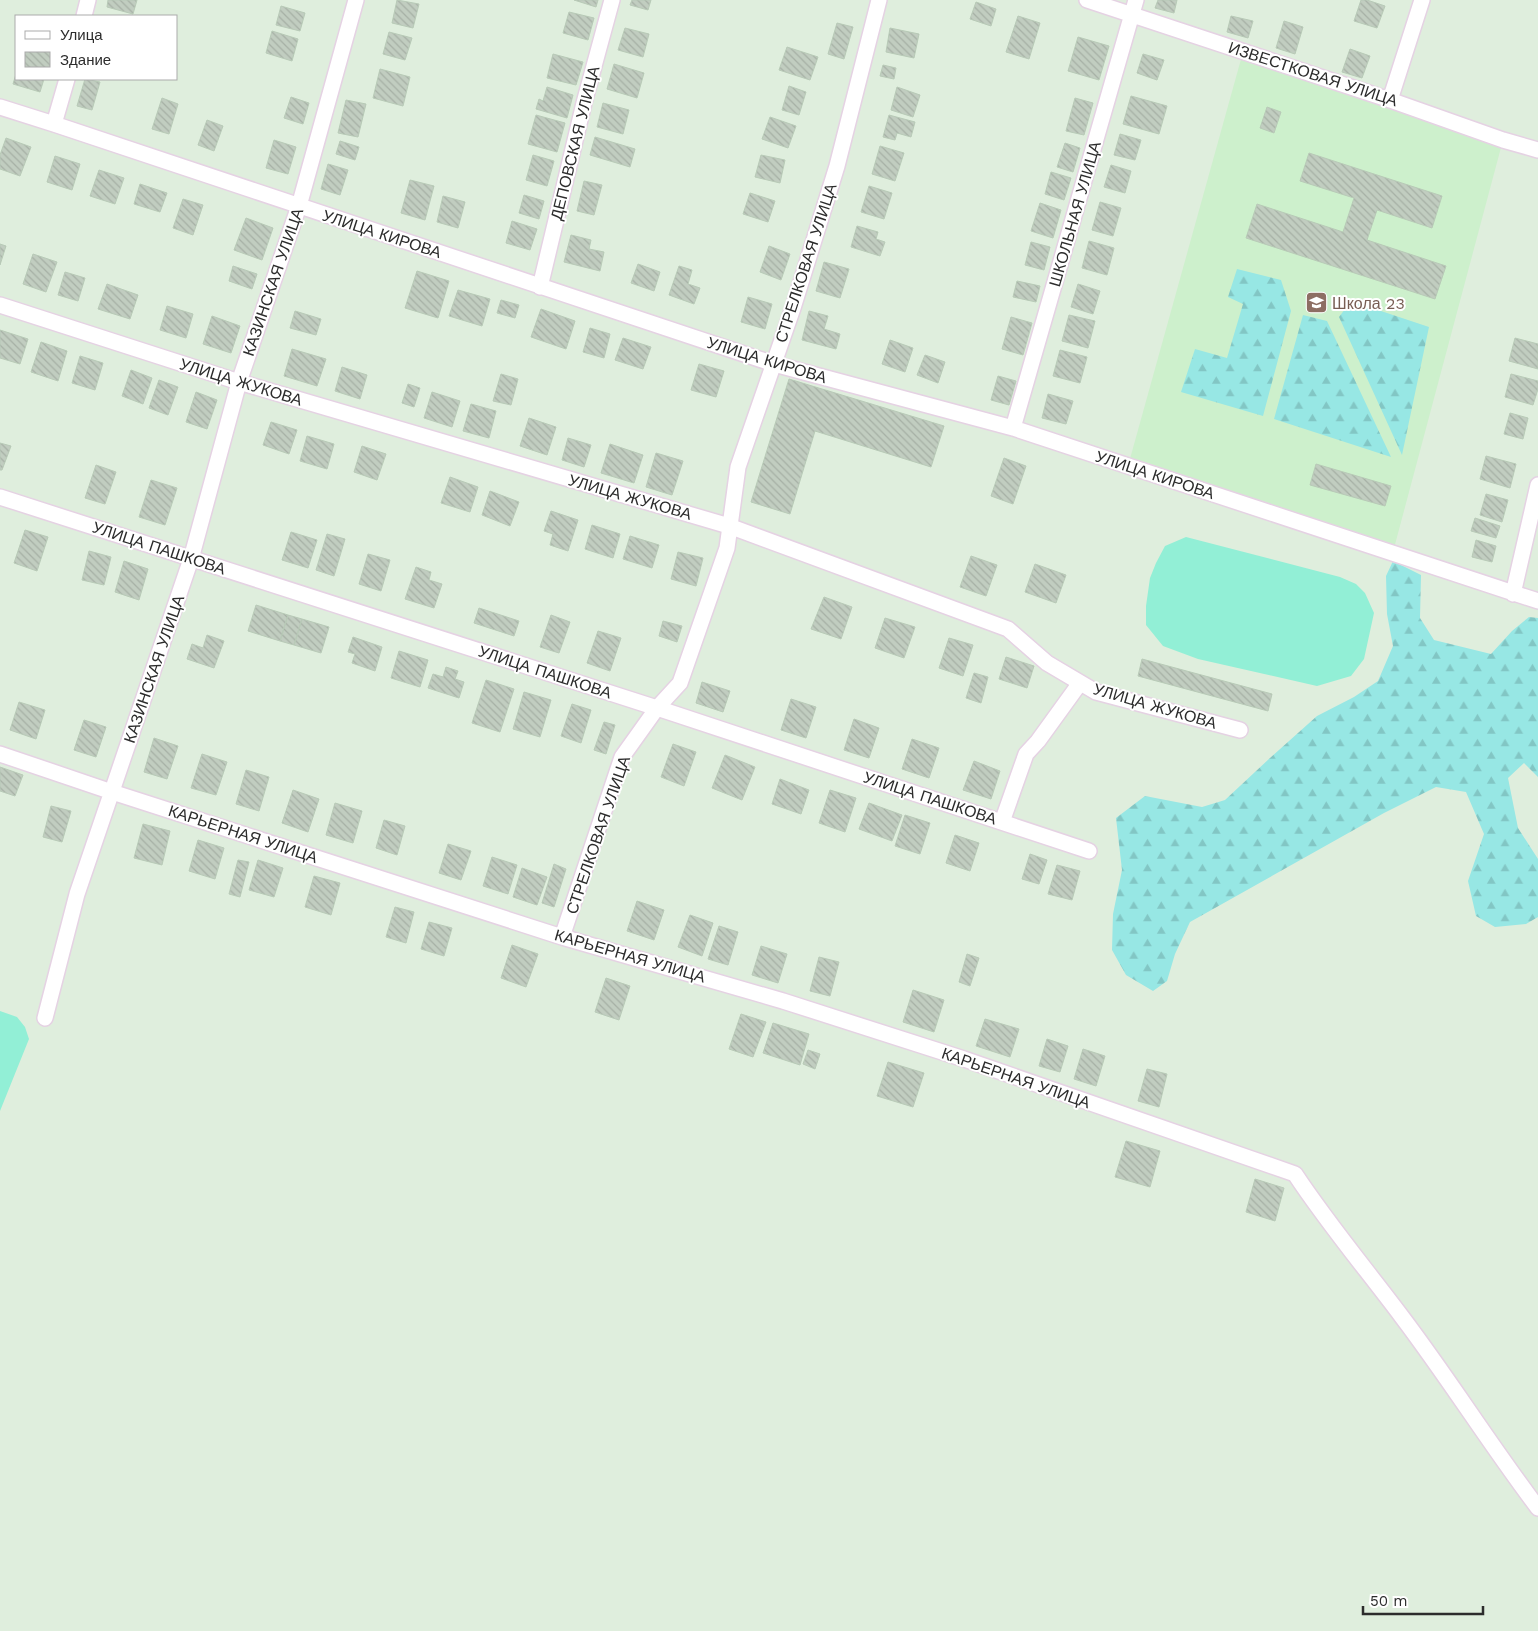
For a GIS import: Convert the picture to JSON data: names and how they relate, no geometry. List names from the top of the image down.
{
  "streets": {
    "street": [
      "ИЗВЕСТКОВАЯ УЛИЦА",
      "ДЕПОВСКАЯ УЛИЦА",
      "ШКОЛЬНАЯ УЛИЦА",
      "УЛИЦА КИРОВА",
      "СТРЕЛКОВАЯ УЛИЦА",
      "КАЗИНСКАЯ УЛИЦА",
      "УЛИЦА ЖУКОВА",
      "УЛИЦА ПАШКОВА",
      "КАРЬЕРНАЯ УЛИЦА"
    ]
  },
  "crossings": [
    ["ИЗВЕСТКОВАЯ УЛИЦА", "ШКОЛЬНАЯ УЛИЦА"],
    ["ДЕПОВСКАЯ УЛИЦА", "УЛИЦА КИРОВА"],
    ["ШКОЛЬНАЯ УЛИЦА", "УЛИЦА КИРОВА"],
    ["УЛИЦА КИРОВА", "СТРЕЛКОВАЯ УЛИЦА"],
    ["УЛИЦА КИРОВА", "КАЗИНСКАЯ УЛИЦА"],
    ["СТРЕЛКОВАЯ УЛИЦА", "УЛИЦА ЖУКОВА"],
    ["СТРЕЛКОВАЯ УЛИЦА", "УЛИЦА ПАШКОВА"],
    ["СТРЕЛКОВАЯ УЛИЦА", "КАРЬЕРНАЯ УЛИЦА"],
    ["КАЗИНСКАЯ УЛИЦА", "УЛИЦА ЖУКОВА"],
    ["КАЗИНСКАЯ УЛИЦА", "УЛИЦА ПАШКОВА"],
    ["КАЗИНСКАЯ УЛИЦА", "КАРЬЕРНАЯ УЛИЦА"]
  ],
  "places": {
    "school or university": ["Школа 23"]
  },
  "legend": ["Улица", "Здание"],
  "scale_bar": "50 m"
}
